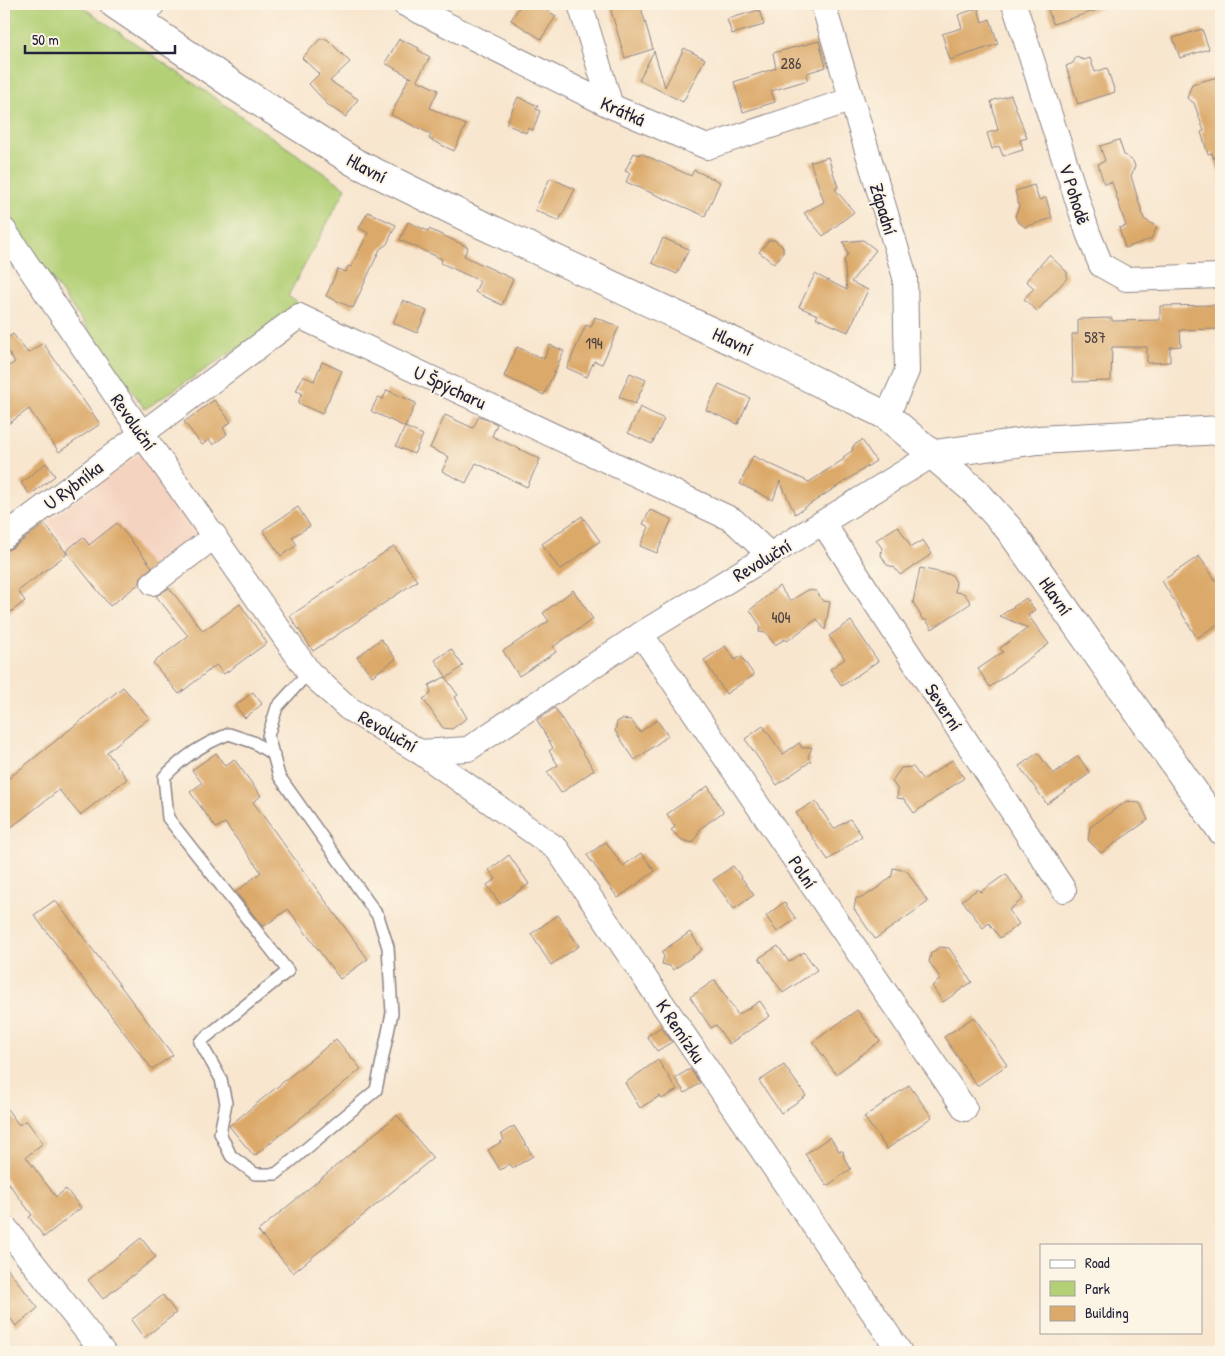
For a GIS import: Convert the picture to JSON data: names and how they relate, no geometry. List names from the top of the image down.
{
  "streets": {
    "street": [
      "Krátká",
      "Hlavní",
      "V Pohodě",
      "Západní",
      "U Špýcharu",
      "Revoluční",
      "U Rybníka",
      "Severní",
      "Polní",
      "K Remízku"
    ]
  },
  "crossings": [
    ["Krátká", "Západní"],
    ["Hlavní", "Západní"],
    ["Hlavní", "Revoluční"],
    ["U Špýcharu", "Revoluční"],
    ["U Špýcharu", "U Rybníka"],
    ["Revoluční", "U Rybníka"],
    ["Revoluční", "Severní"],
    ["Revoluční", "Polní"],
    ["Revoluční", "K Remízku"]
  ],
  "house_numbers": [
    "286",
    "587",
    "194",
    "404"
  ],
  "legend": ["Road", "Park", "Building"],
  "scale_bar": "50 m"
}
